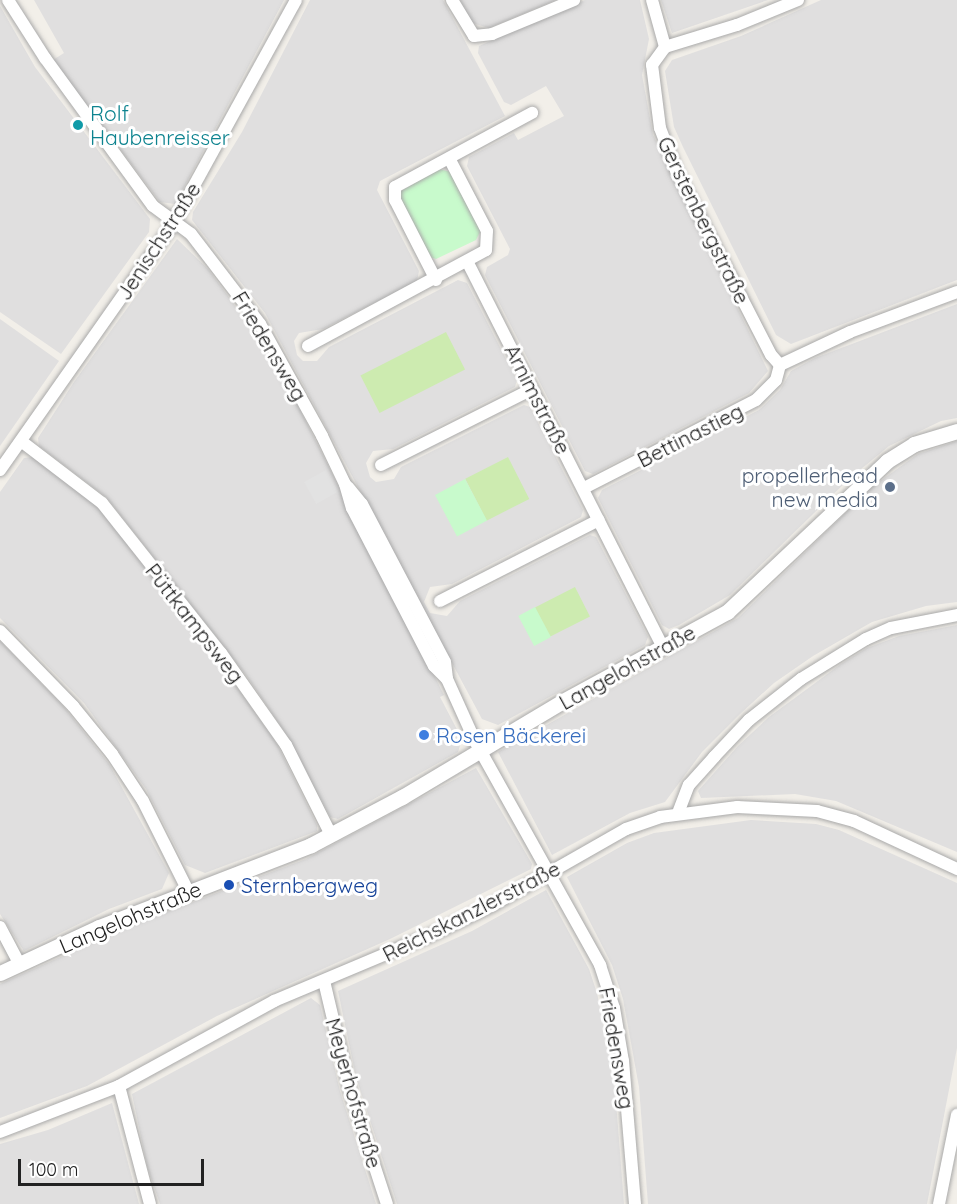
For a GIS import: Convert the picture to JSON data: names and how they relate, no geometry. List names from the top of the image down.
{
  "streets": {
    "street": [
      "Gerstenbergstraße",
      "Jenischstraße",
      "Friedensweg",
      "Arnimstraße",
      "Bettinastieg",
      "Püttkampsweg",
      "Langelohstraße",
      "Reichskanzlerstraße",
      "Meyerhofstraße"
    ]
  },
  "crossings": [
    ["Gerstenbergstraße", "Bettinastieg"],
    ["Jenischstraße", "Friedensweg"],
    ["Jenischstraße", "Püttkampsweg"],
    ["Friedensweg", "Langelohstraße"],
    ["Friedensweg", "Reichskanzlerstraße"],
    ["Arnimstraße", "Bettinastieg"],
    ["Arnimstraße", "Langelohstraße"],
    ["Püttkampsweg", "Langelohstraße"],
    ["Reichskanzlerstraße", "Meyerhofstraße"]
  ],
  "places": [
    "Rolf Haubenreisser",
    "propellerhead new media",
    "Rosen Bäckerei",
    "Sternbergweg"
  ],
  "scale_bar": "100 m"
}
